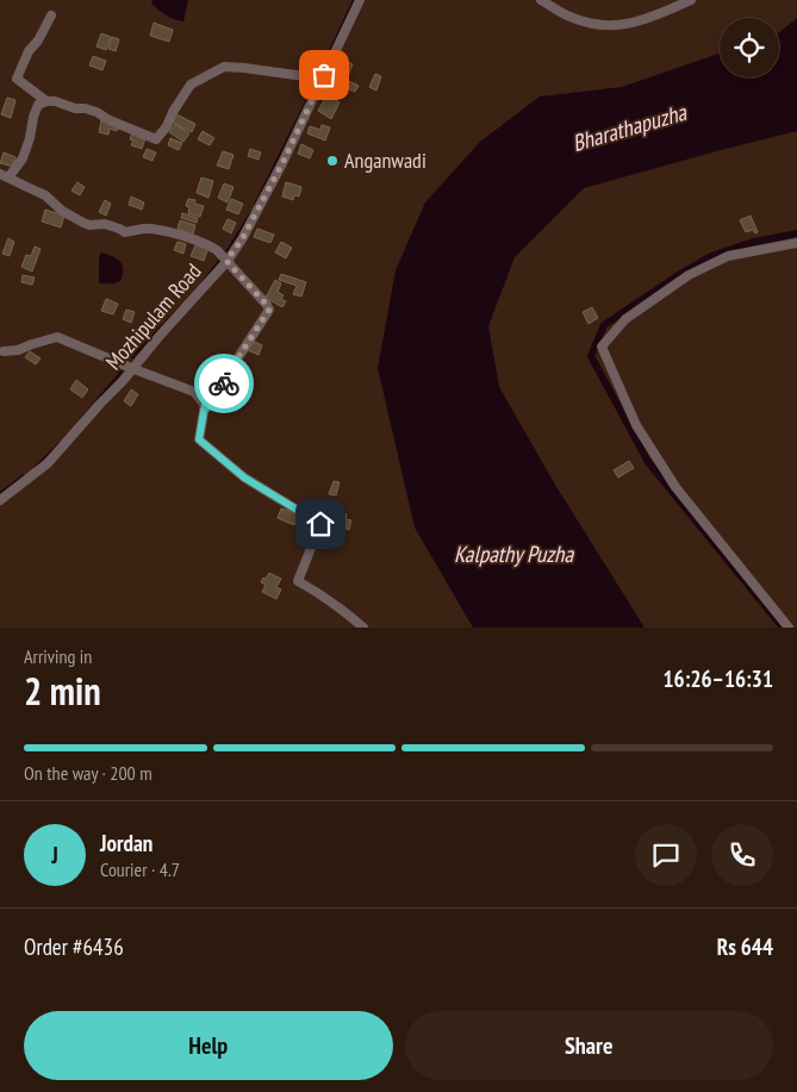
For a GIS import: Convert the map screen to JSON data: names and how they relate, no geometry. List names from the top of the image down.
{
  "streets": {
    "street": ["Mozhipulam Road"]
  },
  "water": ["Bharathapuzha", "Kalpathy Puzha"],
  "places": ["Anganwadi"],
  "page": {
    "heading": ["2 min", "Arriving in", "16:26–16:31"],
    "panel": [
      "Jordan",
      "Courier · 4.7",
      "Order #6436",
      "Rs 644"
    ],
    "bar": "On the way · 200 m",
    "round": "J",
    "buttons": ["Help", "Share"]
  }
}
